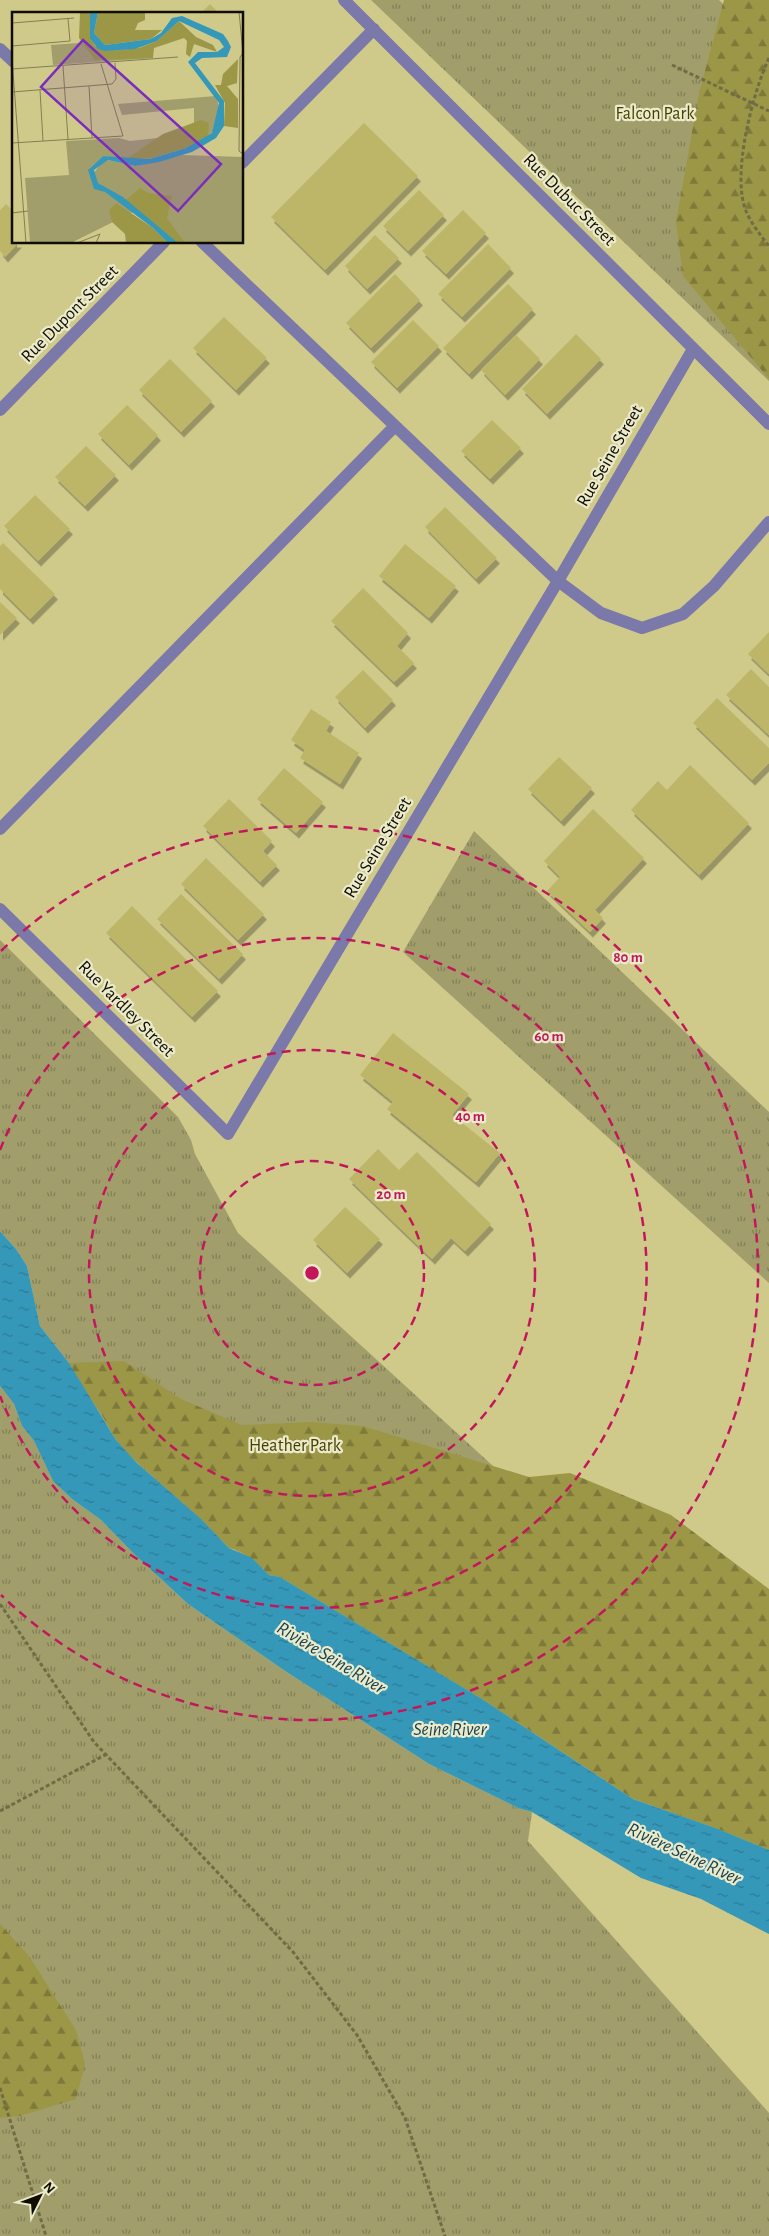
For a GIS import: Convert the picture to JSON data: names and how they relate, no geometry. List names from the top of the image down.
{
  "streets": {
    "street": [
      "Rue Dubuc Street",
      "Rue Dupont Street",
      "Rue Seine Street",
      "Rue Yardley Street"
    ]
  },
  "crossings": [
    ["Rue Dubuc Street", "Rue Seine Street"],
    ["Rue Seine Street", "Rue Yardley Street"]
  ],
  "water": ["Rivière Seine River", "Seine River"],
  "parks": ["Falcon Park", "Heather Park"],
  "north": "top right",
  "rings": [
    "80 m",
    "60 m",
    "40 m",
    "20 m"
  ]
}
